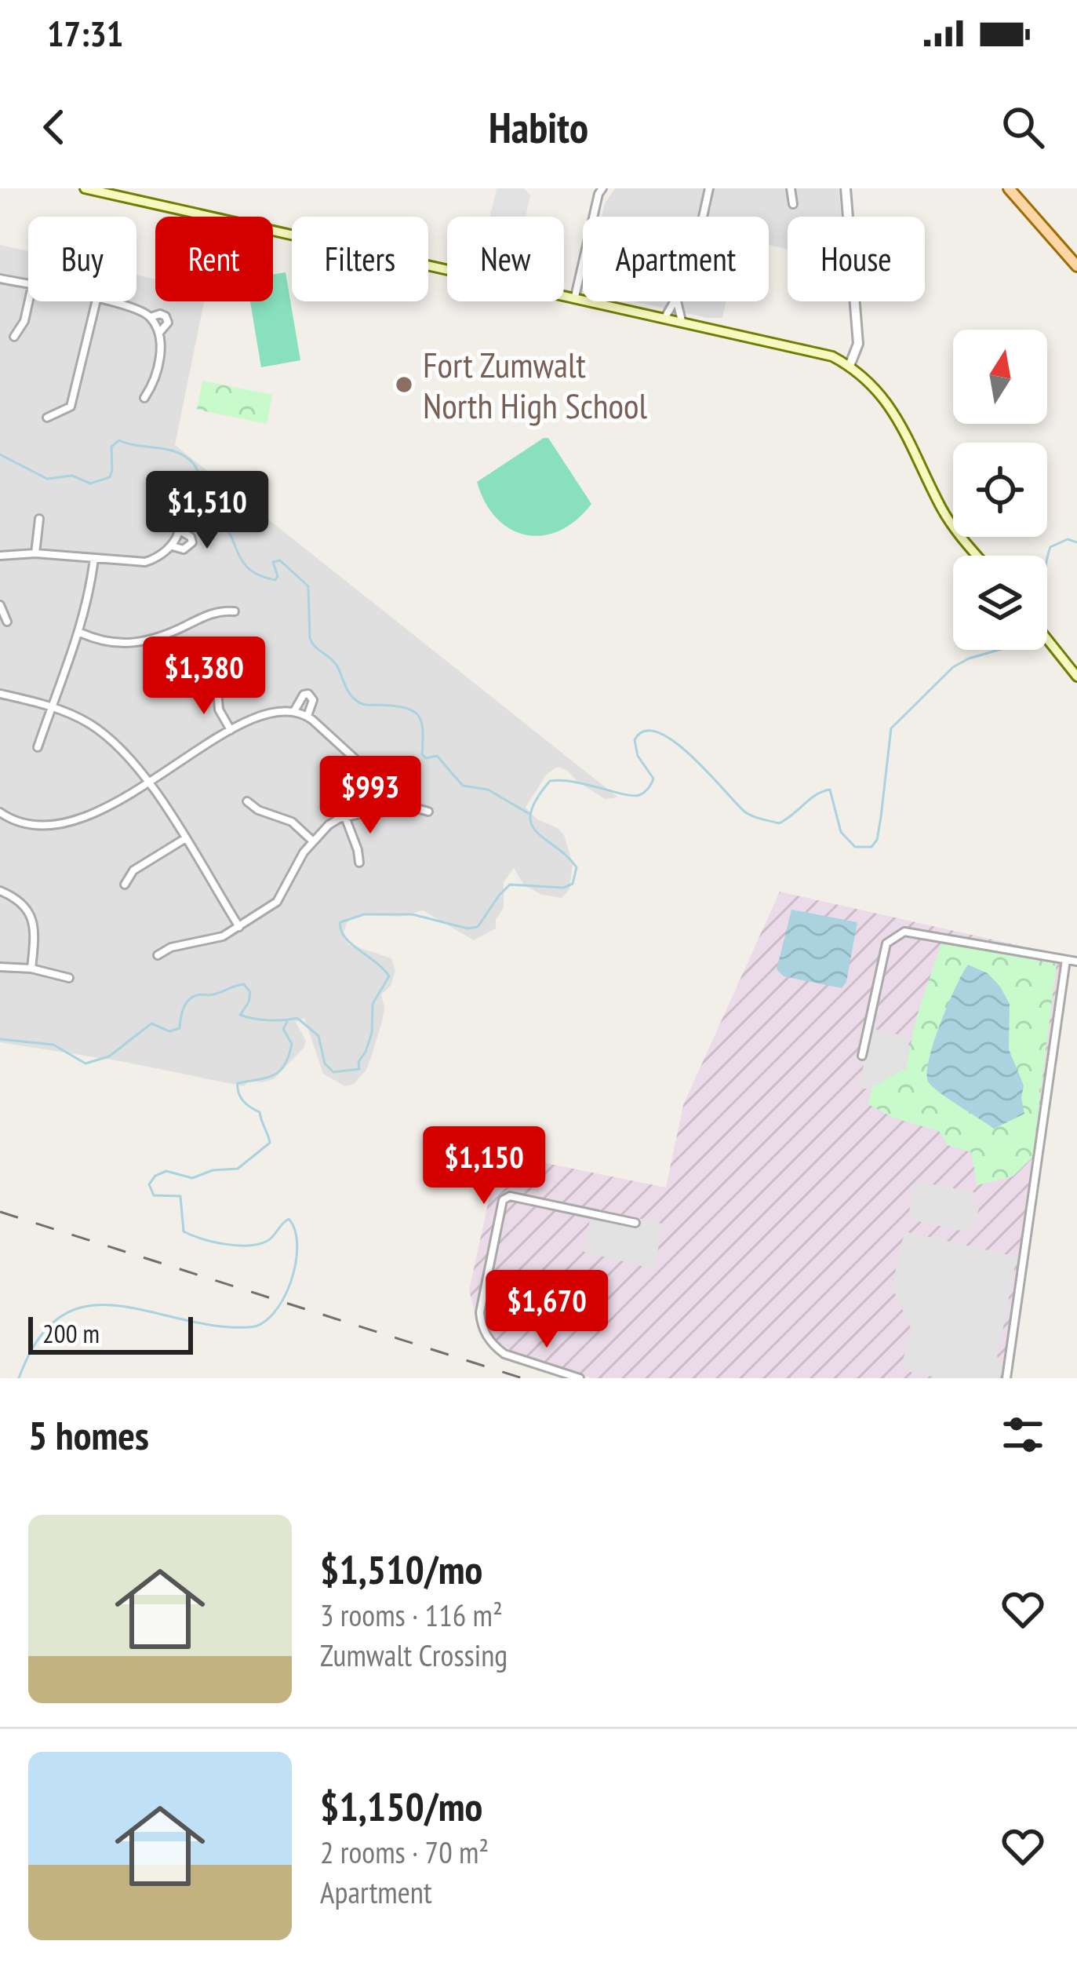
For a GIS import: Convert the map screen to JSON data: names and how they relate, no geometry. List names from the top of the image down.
{
  "places": ["Fort Zumwalt North High School"],
  "scale_bar": "200 m",
  "north": "top",
  "page": {
    "status": "17:31",
    "header": "Habito",
    "chip": [
      "Buy",
      "Rent",
      "Filters",
      "New",
      "Apartment",
      "House"
    ],
    "price": [
      "$1,510",
      "$1,380",
      "$993",
      "$1,150",
      "$1,670"
    ],
    "scale": "200 m",
    "heading": "5 homes",
    "list": [
      {
        "name": "$1,510/mo",
        "note": "3 rooms · 116 m² · Zumwalt Crossing"
      },
      {
        "name": "$1,150/mo",
        "note": "2 rooms · 70 m² · Apartment"
      }
    ]
  }
}
